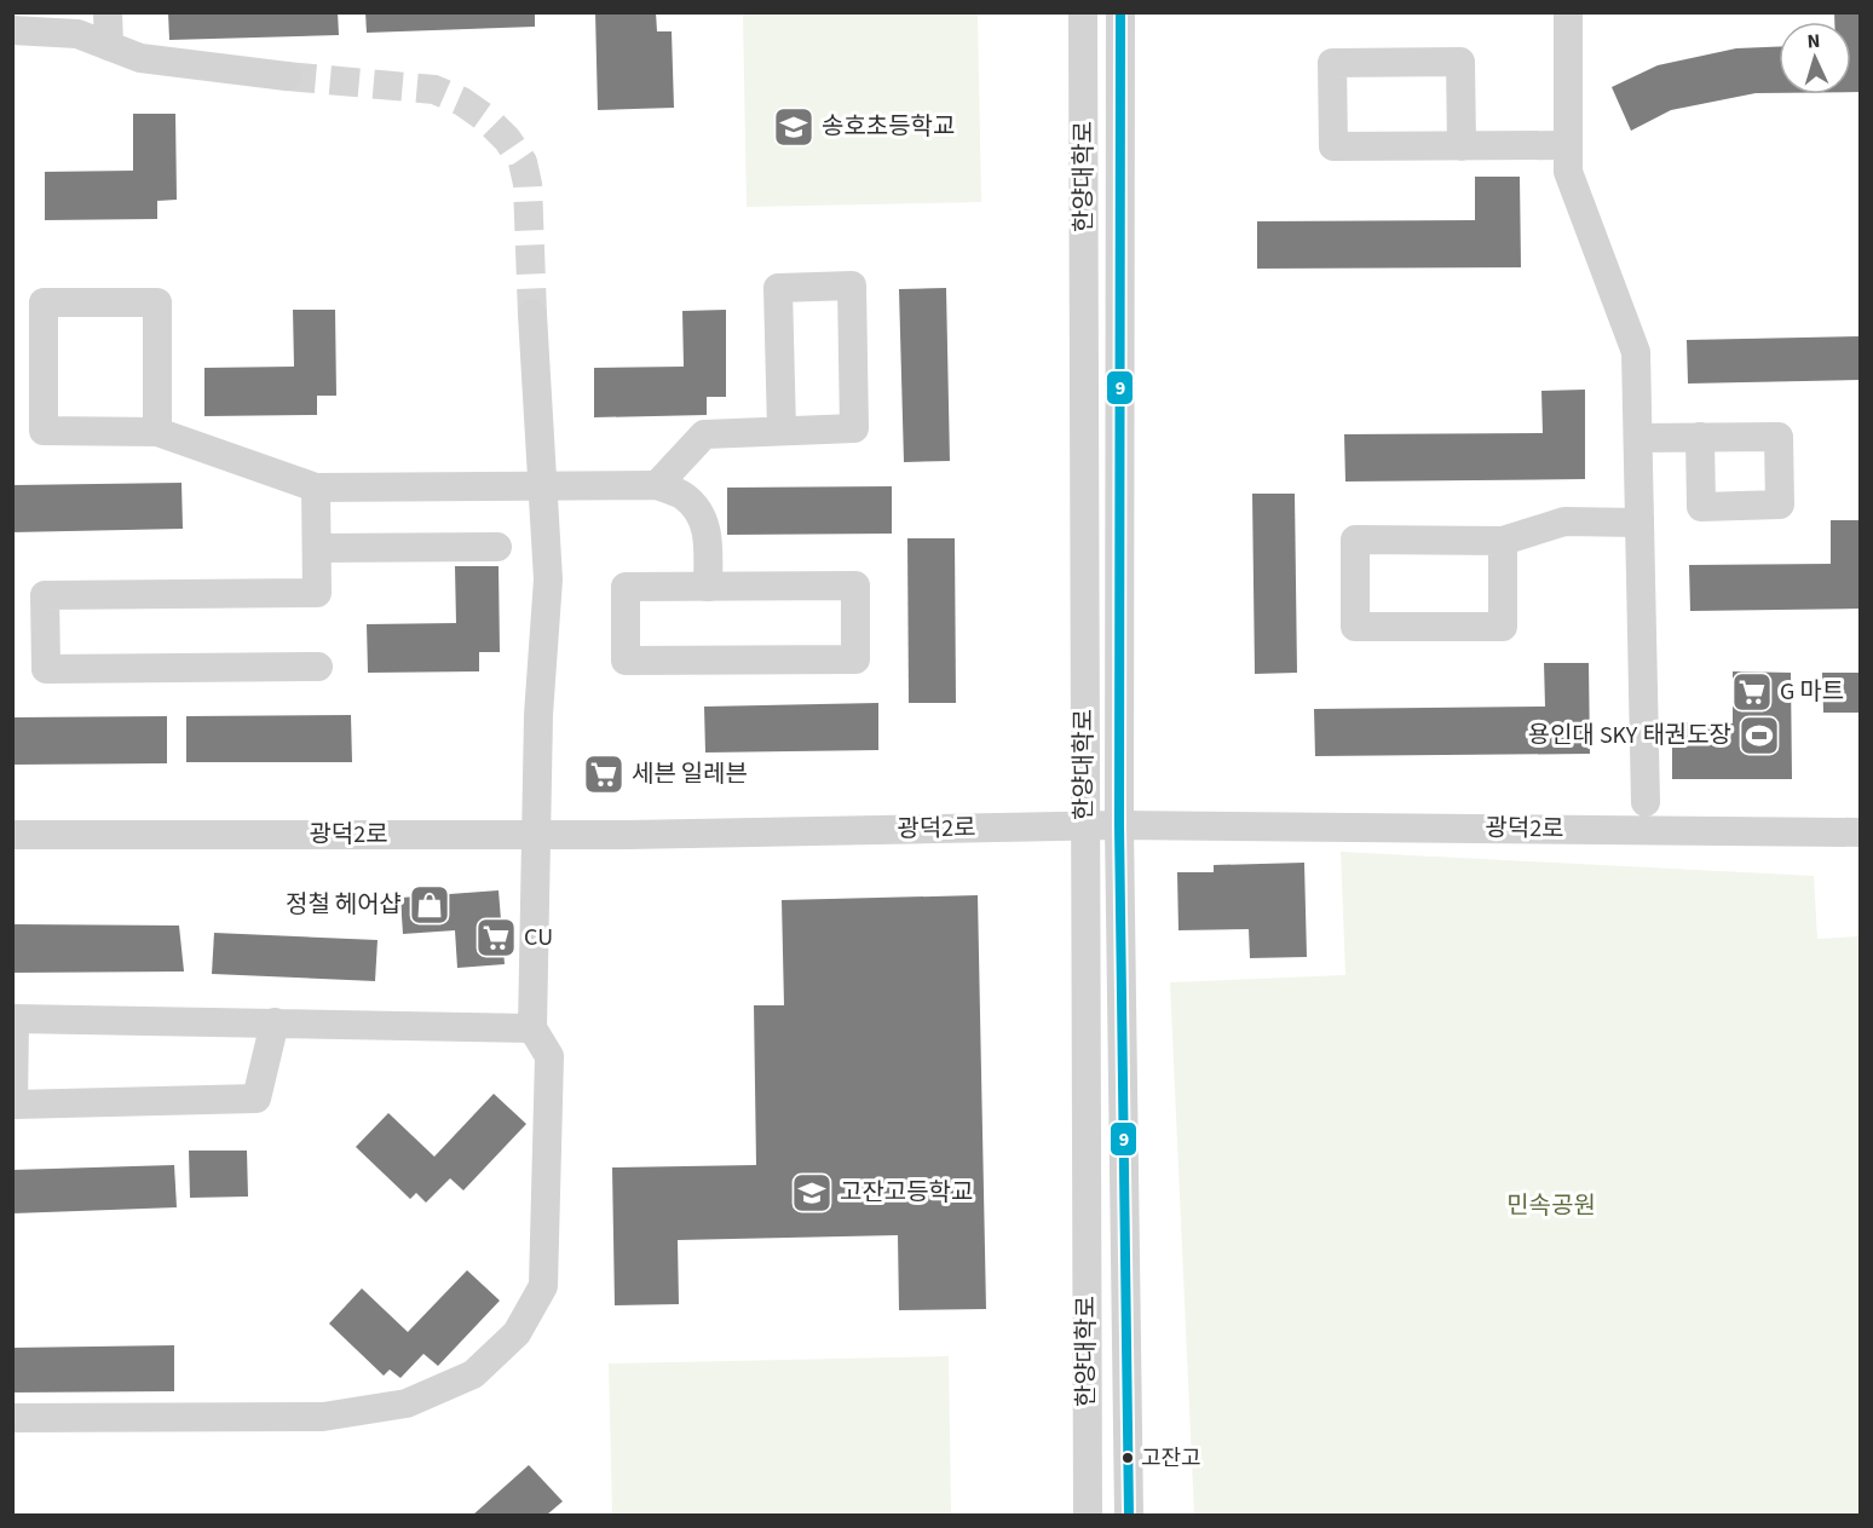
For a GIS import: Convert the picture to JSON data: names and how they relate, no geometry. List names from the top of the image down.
{
  "streets": {
    "street": ["한양대학로", "광덕2로"]
  },
  "crossings": [
    ["한양대학로", "광덕2로"]
  ],
  "parks": ["민속공원"],
  "places": {
    "school or university": ["송호초등학교", "고잔고등학교"],
    "supermarket": ["G 마트", "세븐 일레븐", "CU"],
    "sports": ["용인대 SKY 태권도장"],
    "shop": ["정철 헤어샵"],
    "other": ["고잔고"]
  },
  "lines": ["transit line 9"],
  "north": "top"
}
